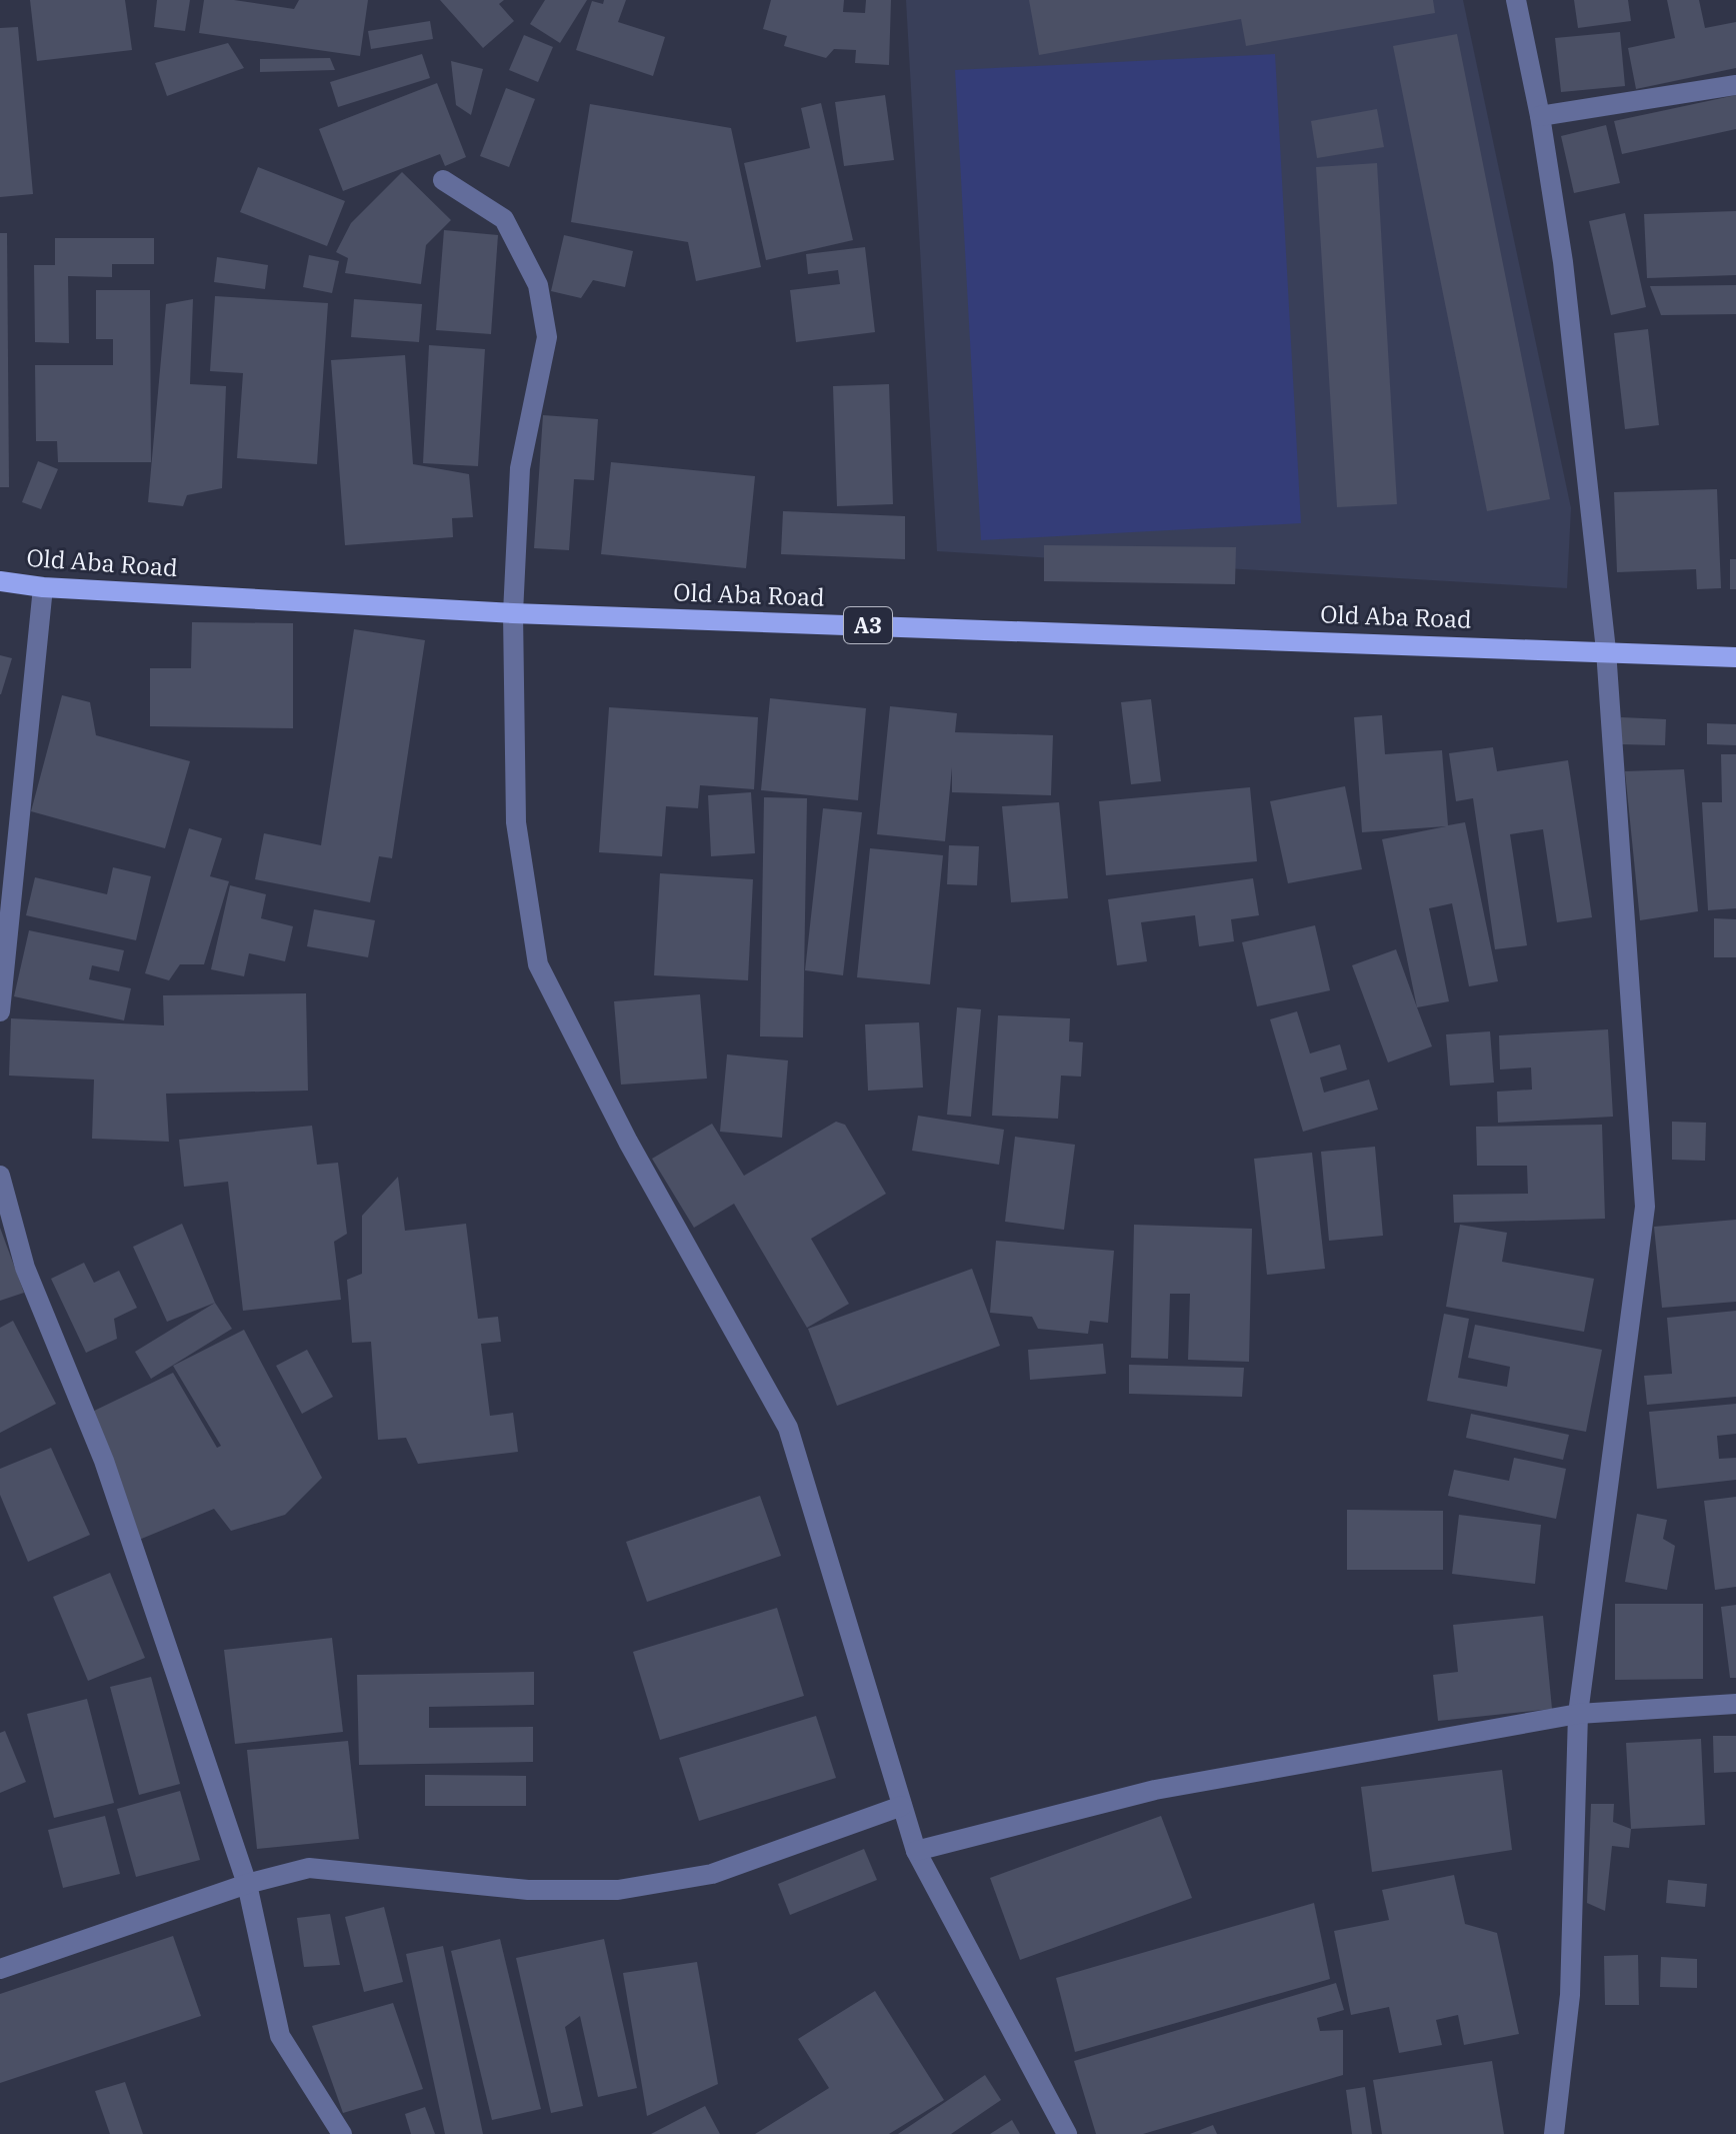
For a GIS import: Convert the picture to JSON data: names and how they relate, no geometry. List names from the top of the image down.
{
  "streets": {
    "main road": ["Old Aba Road", "A3"]
  }
}
